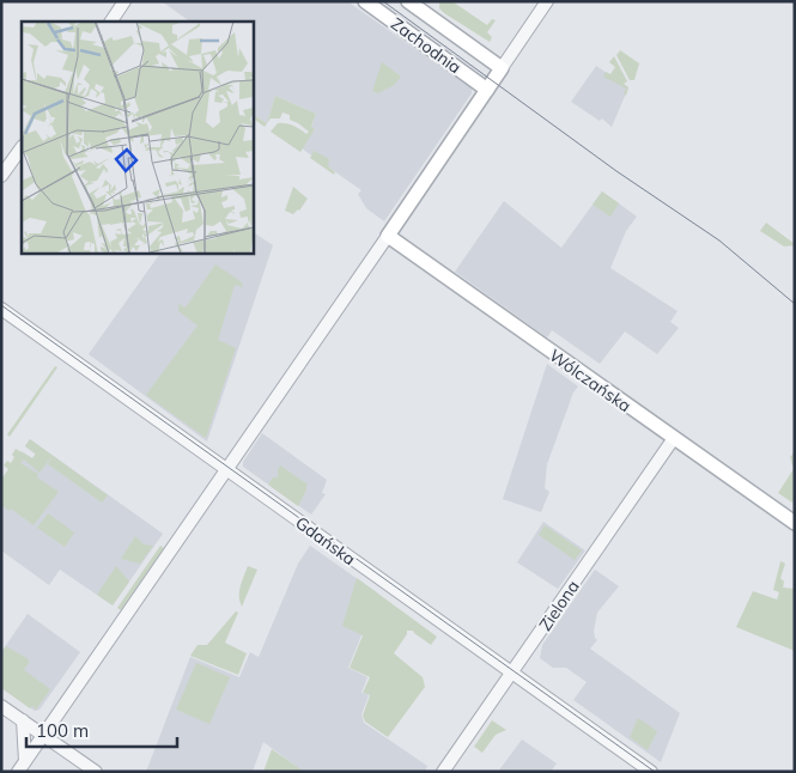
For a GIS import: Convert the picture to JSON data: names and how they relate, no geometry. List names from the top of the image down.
{
  "streets": {
    "main road": ["Zachodnia", "Wólczańska"],
    "street": ["Gdańska", "Zielona"]
  },
  "crossings": [
    ["Wólczańska", "Zielona"],
    ["Gdańska", "Zielona"]
  ],
  "scale_bar": "100 m"
}
